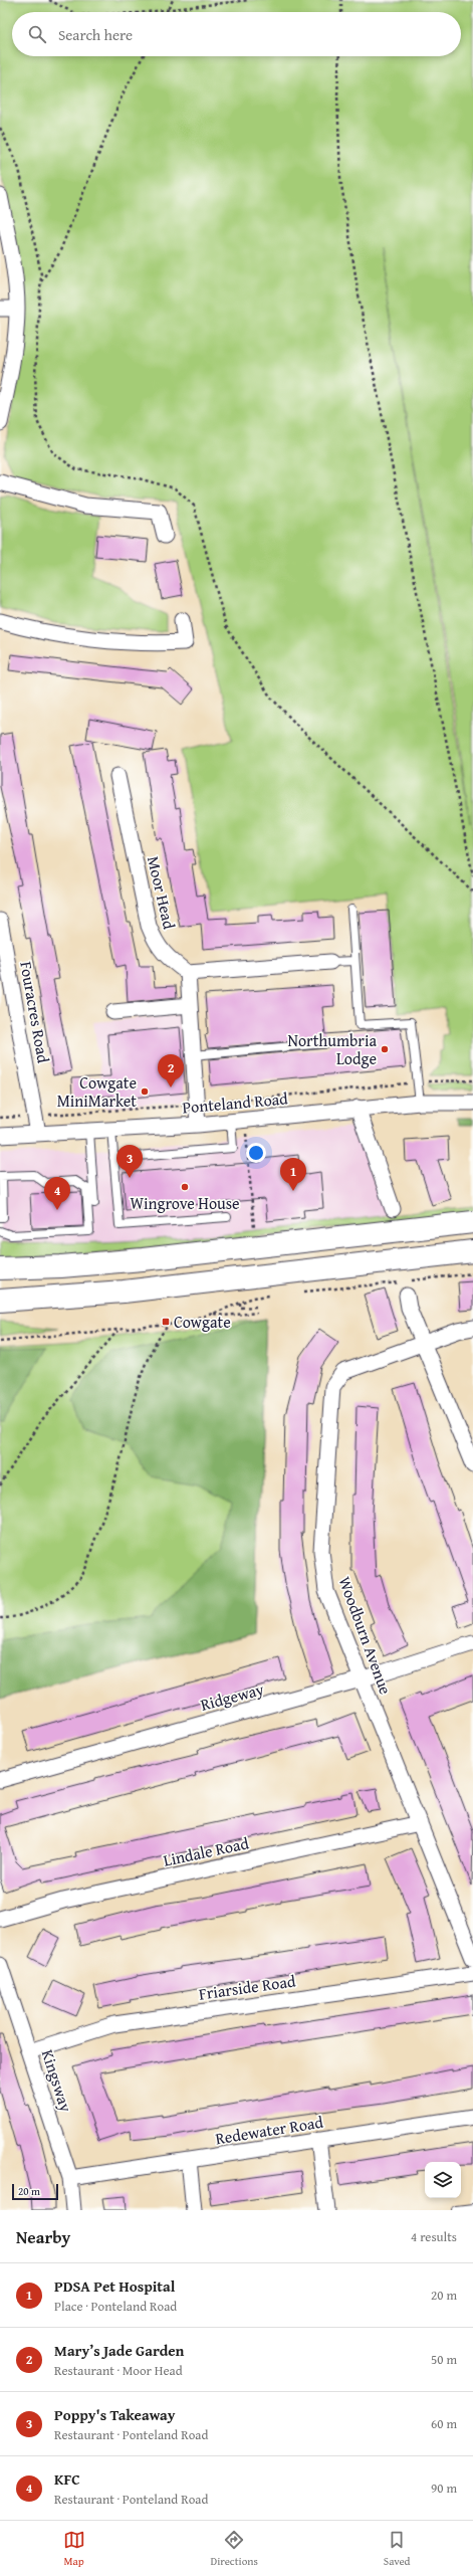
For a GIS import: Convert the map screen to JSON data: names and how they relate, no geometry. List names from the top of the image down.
{
  "streets": {
    "street": [
      "Moor Head",
      "Fouracres Road",
      "Ponteland Road",
      "Woodburn Avenue",
      "Ridgeway",
      "Lindale Road",
      "Friarside Road",
      "Kingsway",
      "Redewater Road"
    ]
  },
  "crossings": [
    ["Fouracres Road", "Ponteland Road"],
    ["Woodburn Avenue", "Ridgeway"],
    ["Woodburn Avenue", "Lindale Road"],
    ["Friarside Road", "Kingsway"],
    ["Kingsway", "Redewater Road"]
  ],
  "places": {
    "other": ["Northumbria Lodge", "Cowgate MiniMarket", "Wingrove House"],
    "transit": ["Cowgate"]
  },
  "scale_bar": "20 m",
  "page": {
    "search": "Search here",
    "pins": [
      "2",
      "3",
      "1",
      "4"
    ],
    "scale": "20 m",
    "heading": ["Nearby", "4 results"],
    "list": [
      {
        "mark": "1",
        "name": "PDSA Pet Hospital",
        "note": "Place · Ponteland Road",
        "value": "20 m"
      },
      {
        "mark": "2",
        "name": "Mary’s Jade Garden",
        "note": "Restaurant · Moor Head",
        "value": "50 m"
      },
      {
        "mark": "3",
        "name": "Poppy's Takeaway",
        "note": "Restaurant · Ponteland Road",
        "value": "60 m"
      },
      {
        "mark": "4",
        "name": "KFC",
        "note": "Restaurant · Ponteland Road",
        "value": "90 m"
      }
    ],
    "nav": ["Map", "Directions", "Saved"]
  }
}
